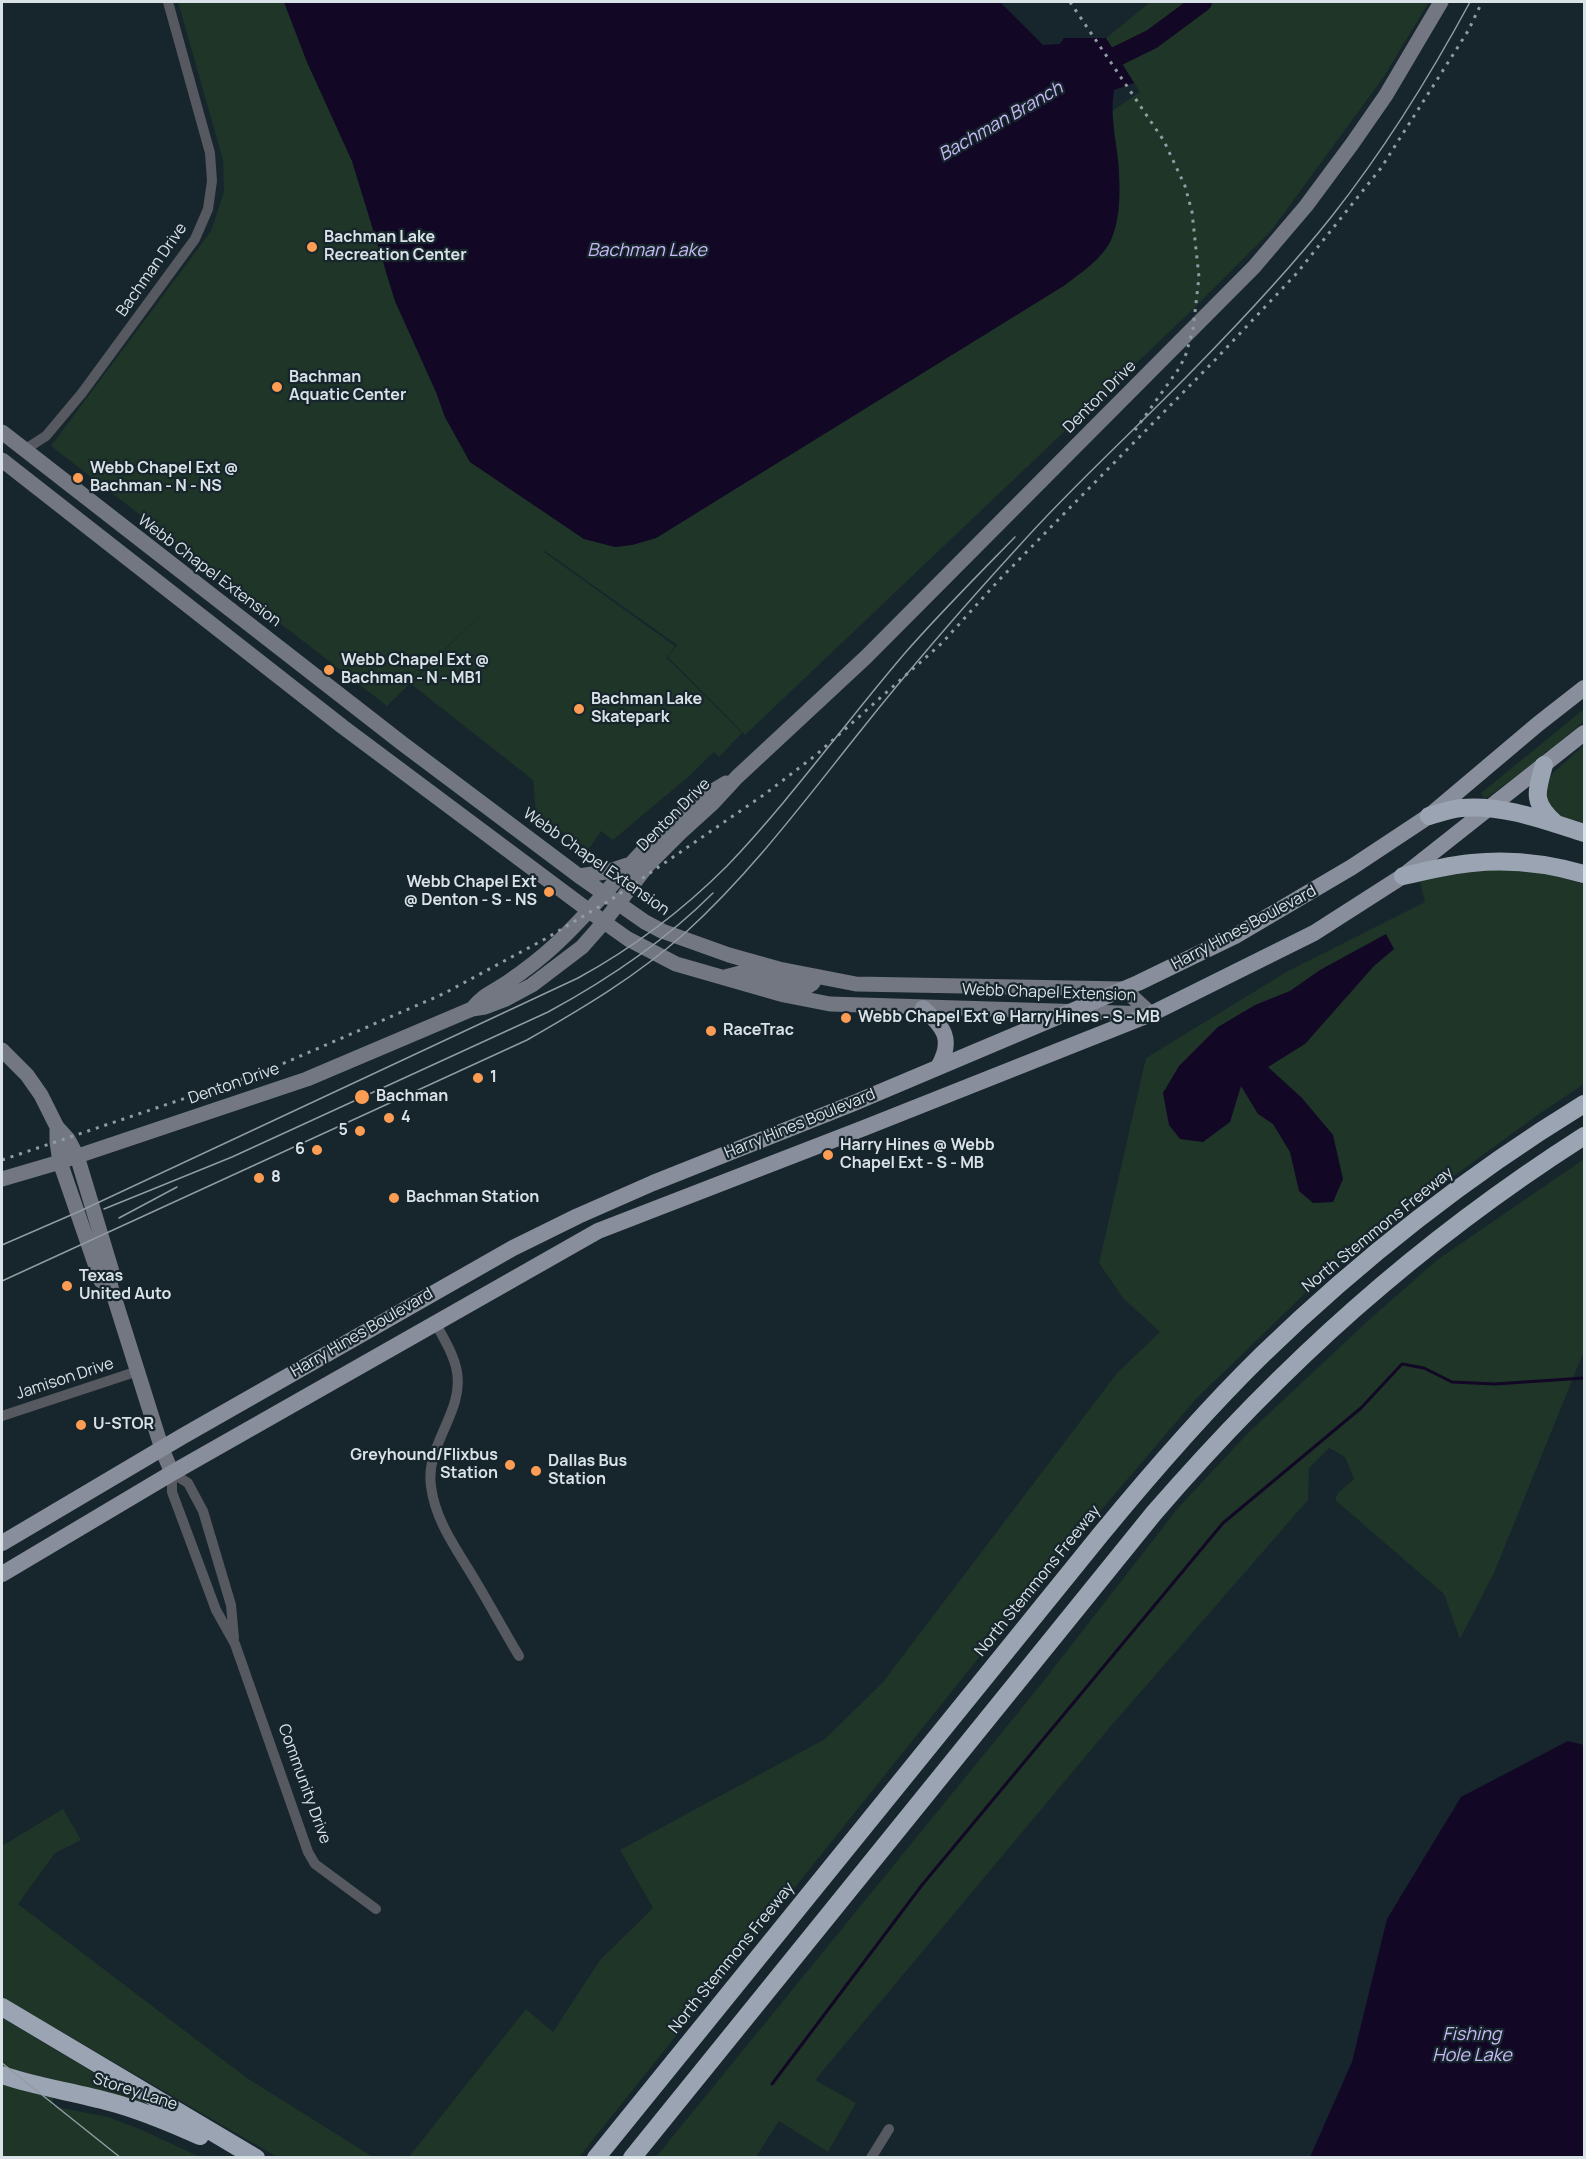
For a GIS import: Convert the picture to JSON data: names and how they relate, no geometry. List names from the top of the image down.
{
  "streets": {
    "highway": ["North Stemmons Freeway", "Storey Lane"],
    "main road": [
      "Denton Drive",
      "Webb Chapel Extension",
      "Harry Hines Boulevard",
      "Community Drive"
    ],
    "street": ["Bachman Drive", "Jamison Drive"]
  },
  "crossings": [
    ["Bachman Drive", "Webb Chapel Extension"],
    ["Denton Drive", "Webb Chapel Extension"],
    ["Denton Drive", "Community Drive"],
    ["Webb Chapel Extension", "Harry Hines Boulevard"],
    ["Harry Hines Boulevard", "Community Drive"],
    ["Jamison Drive", "Community Drive"]
  ],
  "water": ["Bachman Branch", "Bachman Lake", "Fishing Hole Lake"],
  "places": [
    "Bachman Lake Recreation Center",
    "Bachman Aquatic Center",
    "Webb Chapel Ext @ Bachman - N - NS",
    "Webb Chapel Ext @ Bachman - N - MB1",
    "Bachman Lake Skatepark",
    "Webb Chapel Ext @ Denton - S - NS",
    "Webb Chapel Ext @ Harry Hines - S - MB",
    "RaceTrac",
    "1",
    "Bachman",
    "4",
    "5",
    "6",
    "Harry Hines @ Webb Chapel Ext - S - MB",
    "8",
    "Bachman Station",
    "Texas United Auto",
    "U-STOR",
    "Greyhound/Flixbus Station",
    "Dallas Bus Station"
  ]
}
